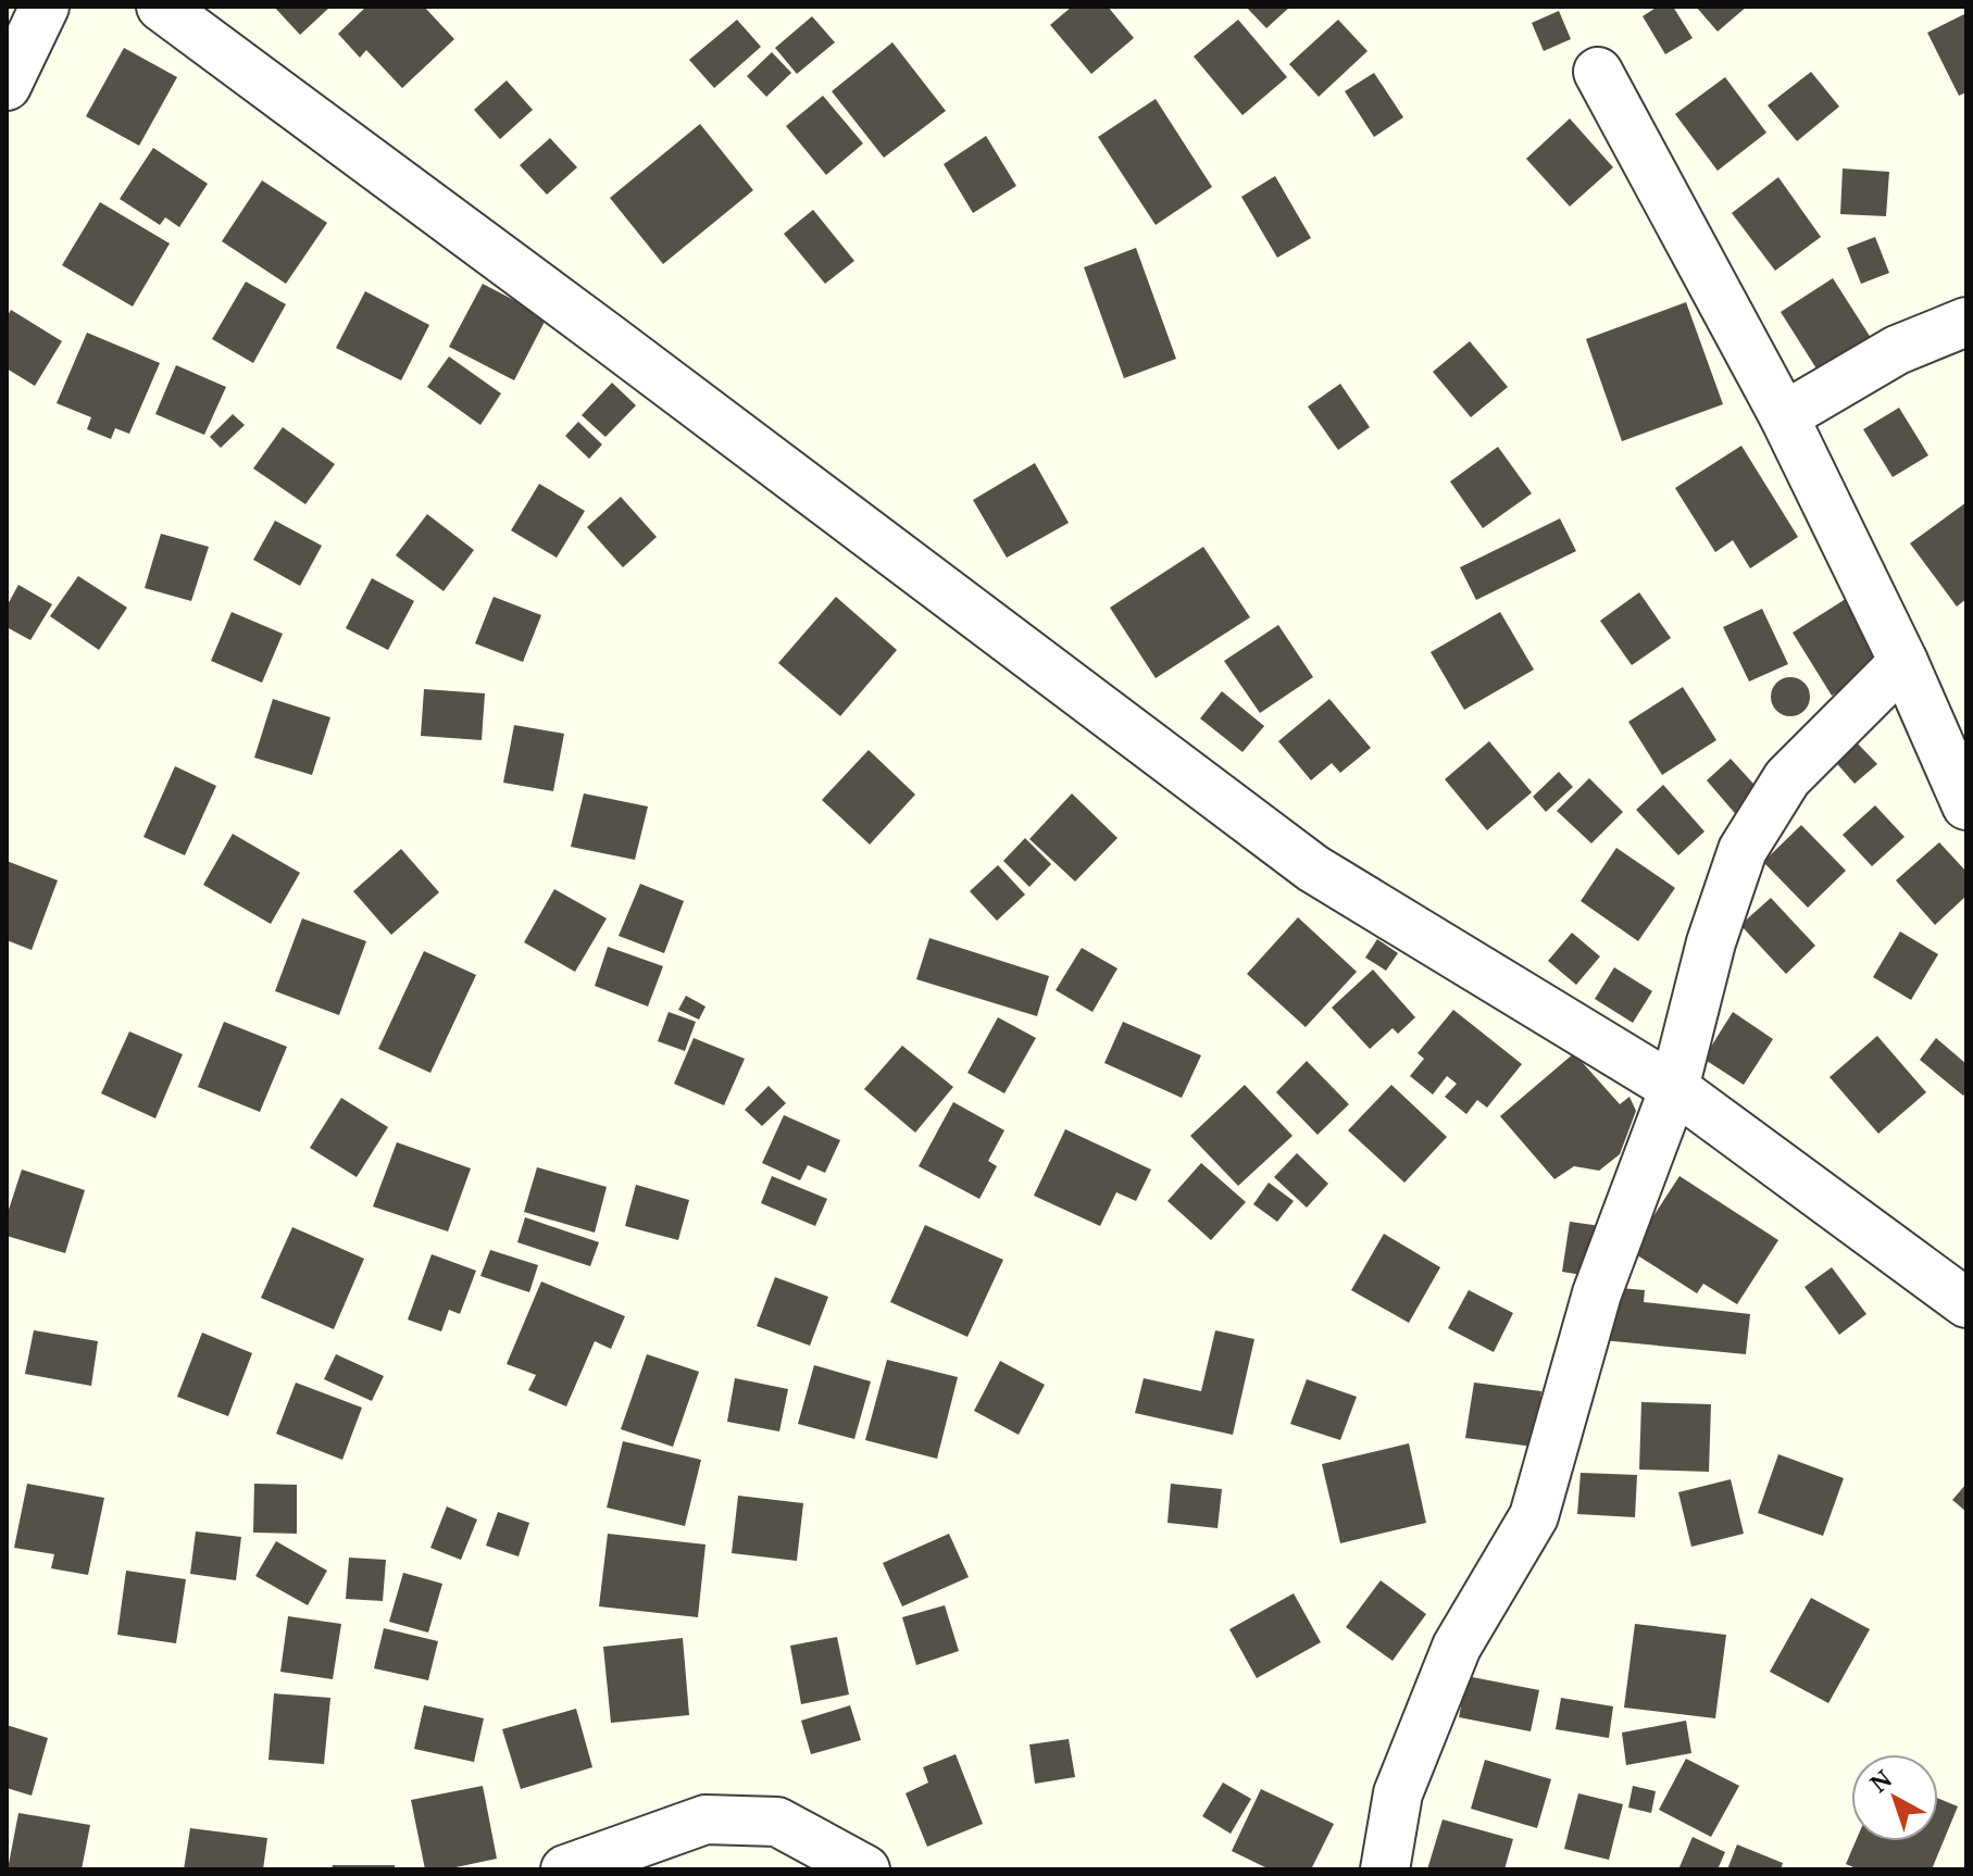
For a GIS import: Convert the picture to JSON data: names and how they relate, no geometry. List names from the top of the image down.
{
  "north": "top left"
}
